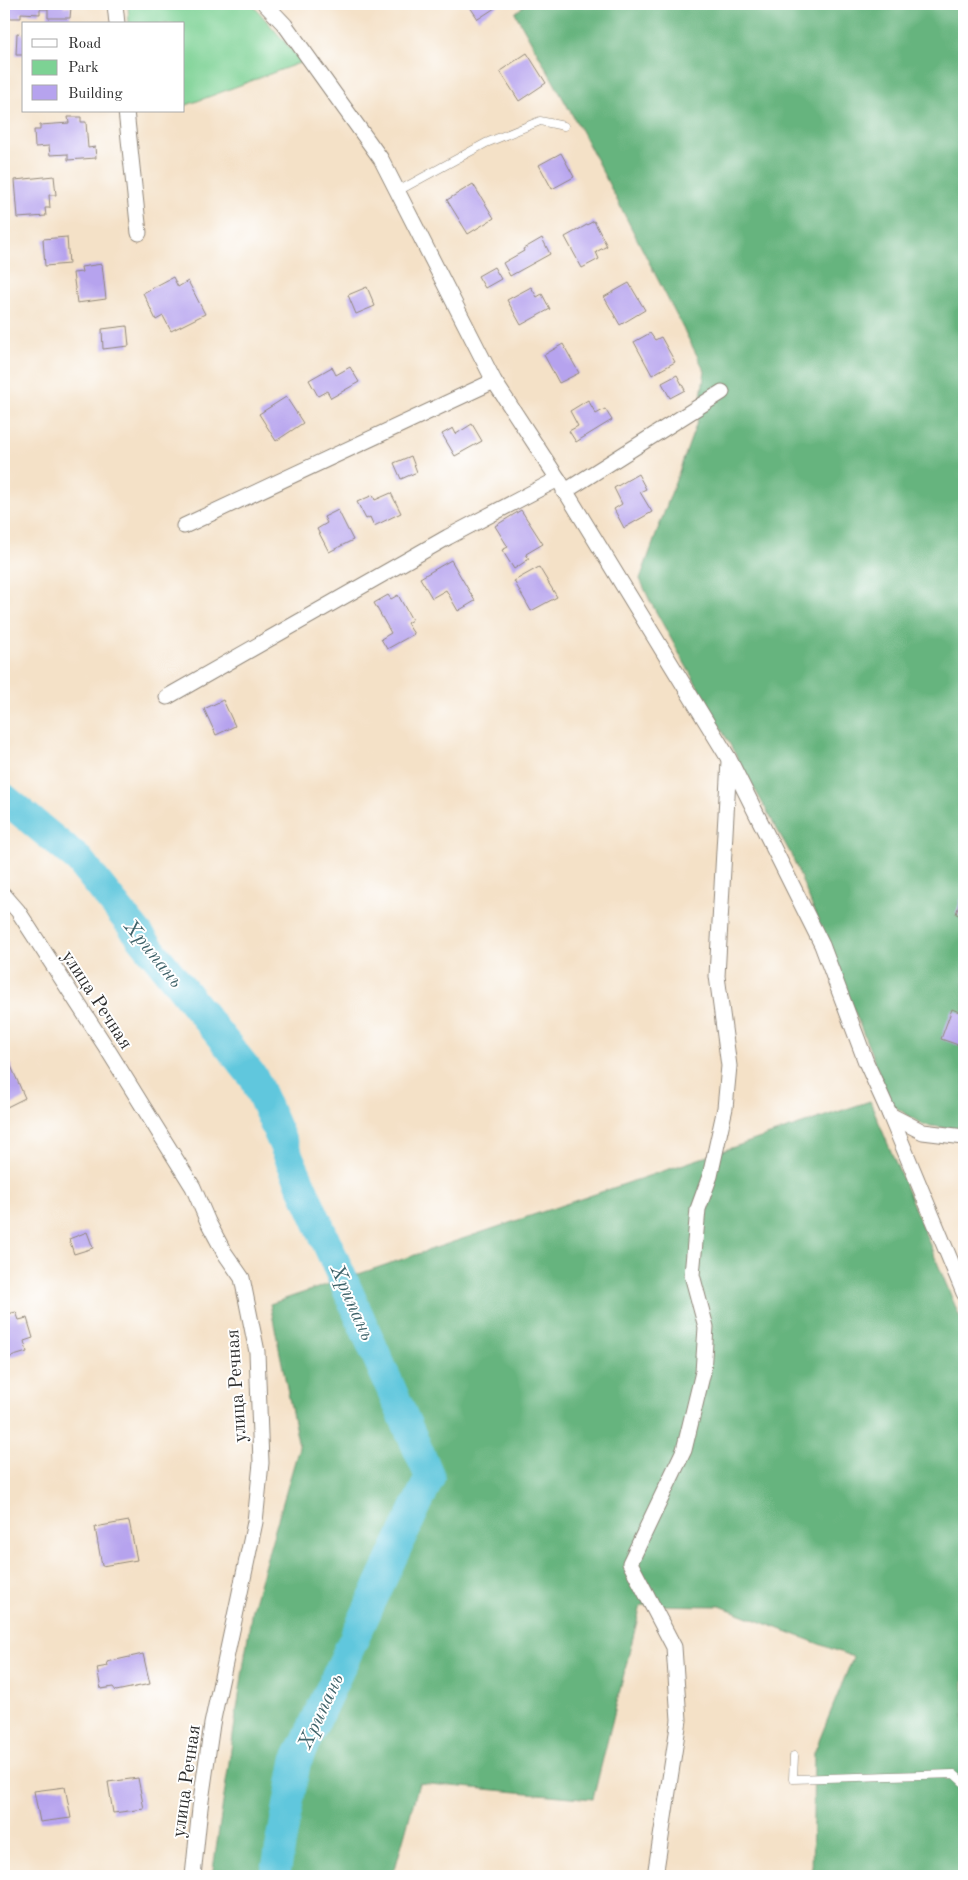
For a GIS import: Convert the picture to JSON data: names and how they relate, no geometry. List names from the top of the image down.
{
  "streets": {
    "street": ["улица Речная"]
  },
  "water": ["Хрипань"],
  "legend": ["Road", "Park", "Building"]
}
